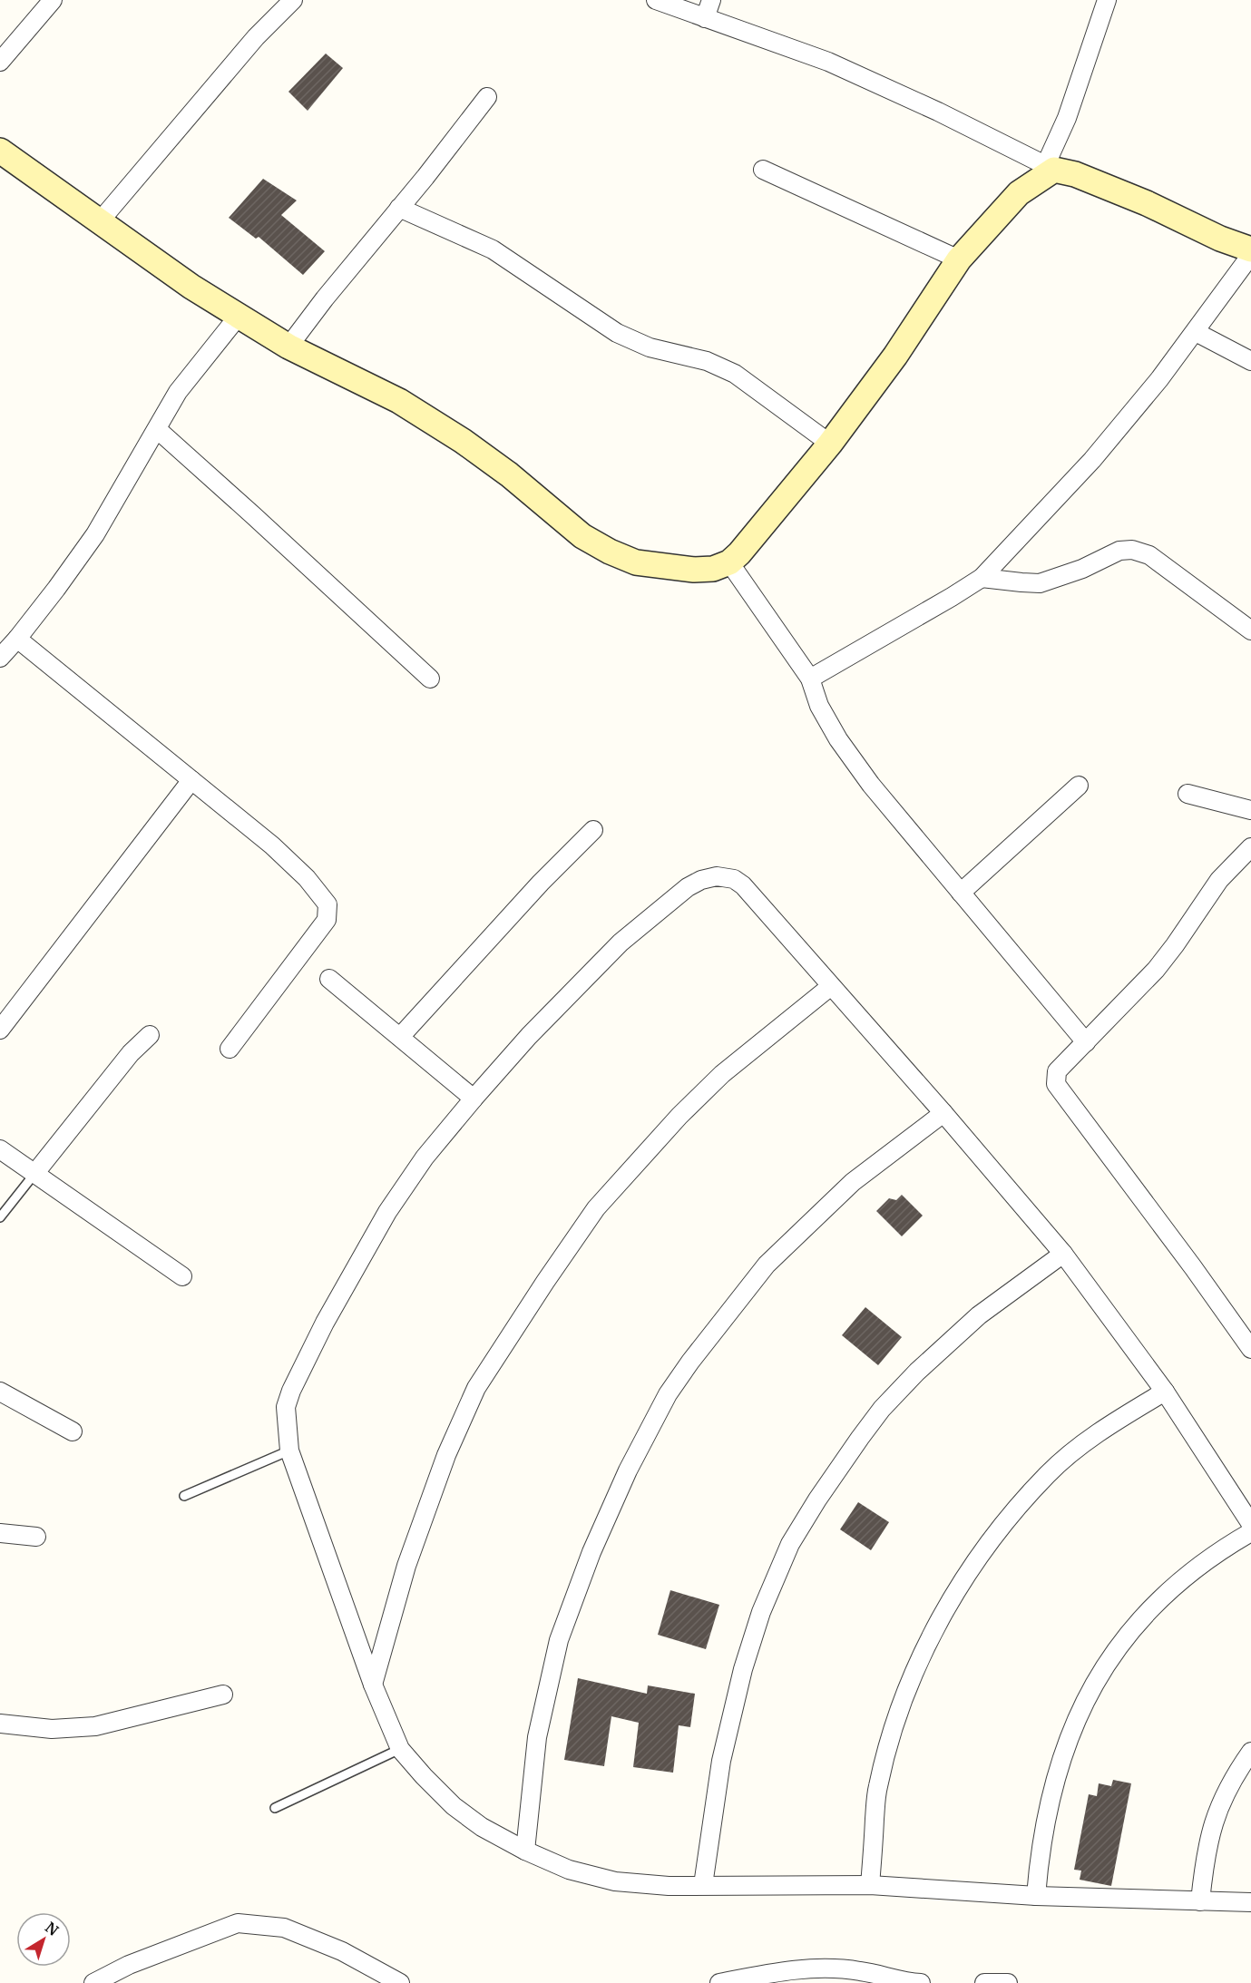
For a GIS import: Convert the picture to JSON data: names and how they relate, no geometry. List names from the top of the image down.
{
  "north": "top right"
}
